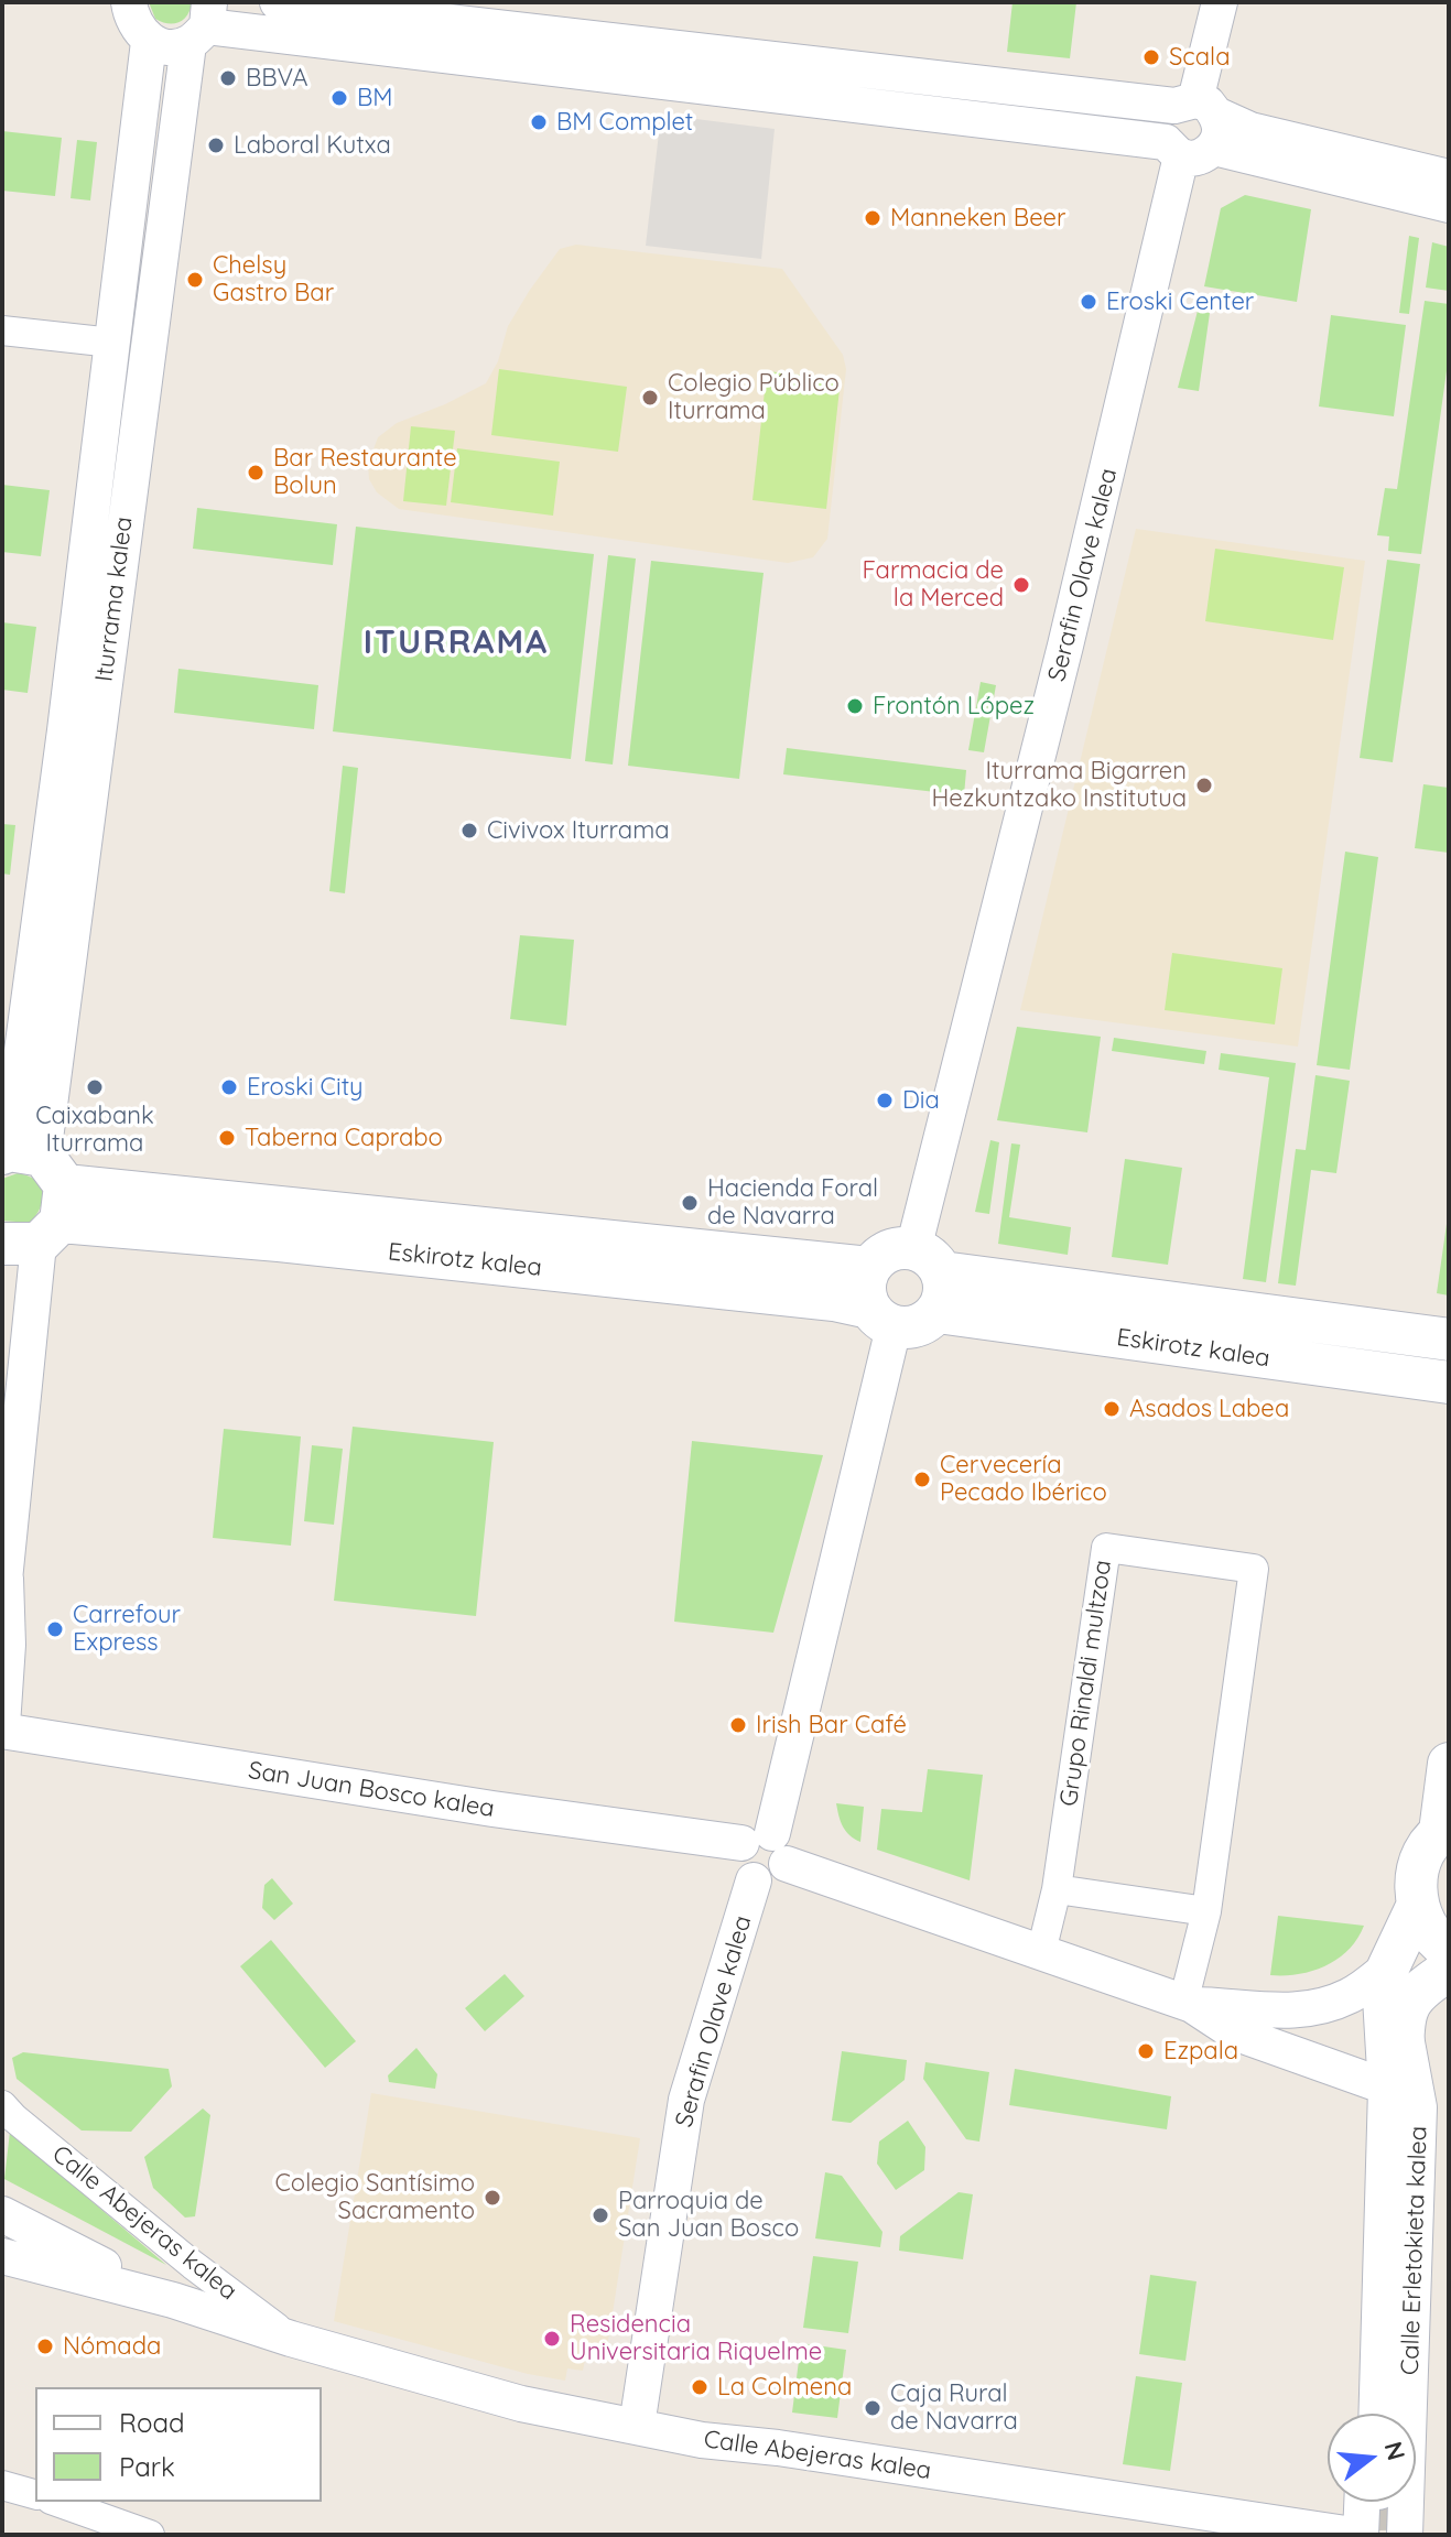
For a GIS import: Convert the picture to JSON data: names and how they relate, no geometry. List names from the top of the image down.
{
  "streets": {
    "main road": ["Eskirotz kalea", "Calle Erletokieta kalea"],
    "street": [
      "Serafin Olave kalea",
      "Iturrama kalea",
      "Grupo Rinaldi multzoa",
      "San Juan Bosco kalea",
      "Calle Abejeras kalea"
    ]
  },
  "crossings": [
    ["Serafin Olave kalea", "Eskirotz kalea"],
    ["Serafin Olave kalea", "San Juan Bosco kalea"],
    ["Serafin Olave kalea", "Calle Abejeras kalea"],
    ["Iturrama kalea", "Eskirotz kalea"],
    ["Iturrama kalea", "San Juan Bosco kalea"],
    ["Grupo Rinaldi multzoa", "San Juan Bosco kalea"],
    ["San Juan Bosco kalea", "Calle Erletokieta kalea"]
  ],
  "districts": ["ITURRAMA"],
  "places": [
    "Scala",
    "BBVA",
    "BM",
    "BM Complet",
    "Laboral Kutxa",
    "Manneken Beer",
    "Chelsy Gastro Bar",
    "Eroski Center",
    "Colegio Público Iturrama",
    "Bar Restaurante Bolun",
    "Farmacia de la Merced",
    "Frontón López",
    "Iturrama Bigarren Hezkuntzako Institutua",
    "Civivox Iturrama",
    "Caixabank Iturrama",
    "Eroski City",
    "Dia",
    "Taberna Caprabo",
    "Hacienda Foral de Navarra",
    "Asados Labea",
    "Cervecería Pecado Ibérico",
    "Carrefour Express",
    "Irish Bar Café",
    "Ezpala",
    "Colegio Santísimo Sacramento",
    "Parroquia de San Juan Bosco",
    "Residencia Universitaria Riquelme",
    "Nómada",
    "La Colmena",
    "Caja Rural de Navarra"
  ],
  "legend": ["Road", "Park"],
  "north": "right"
}
